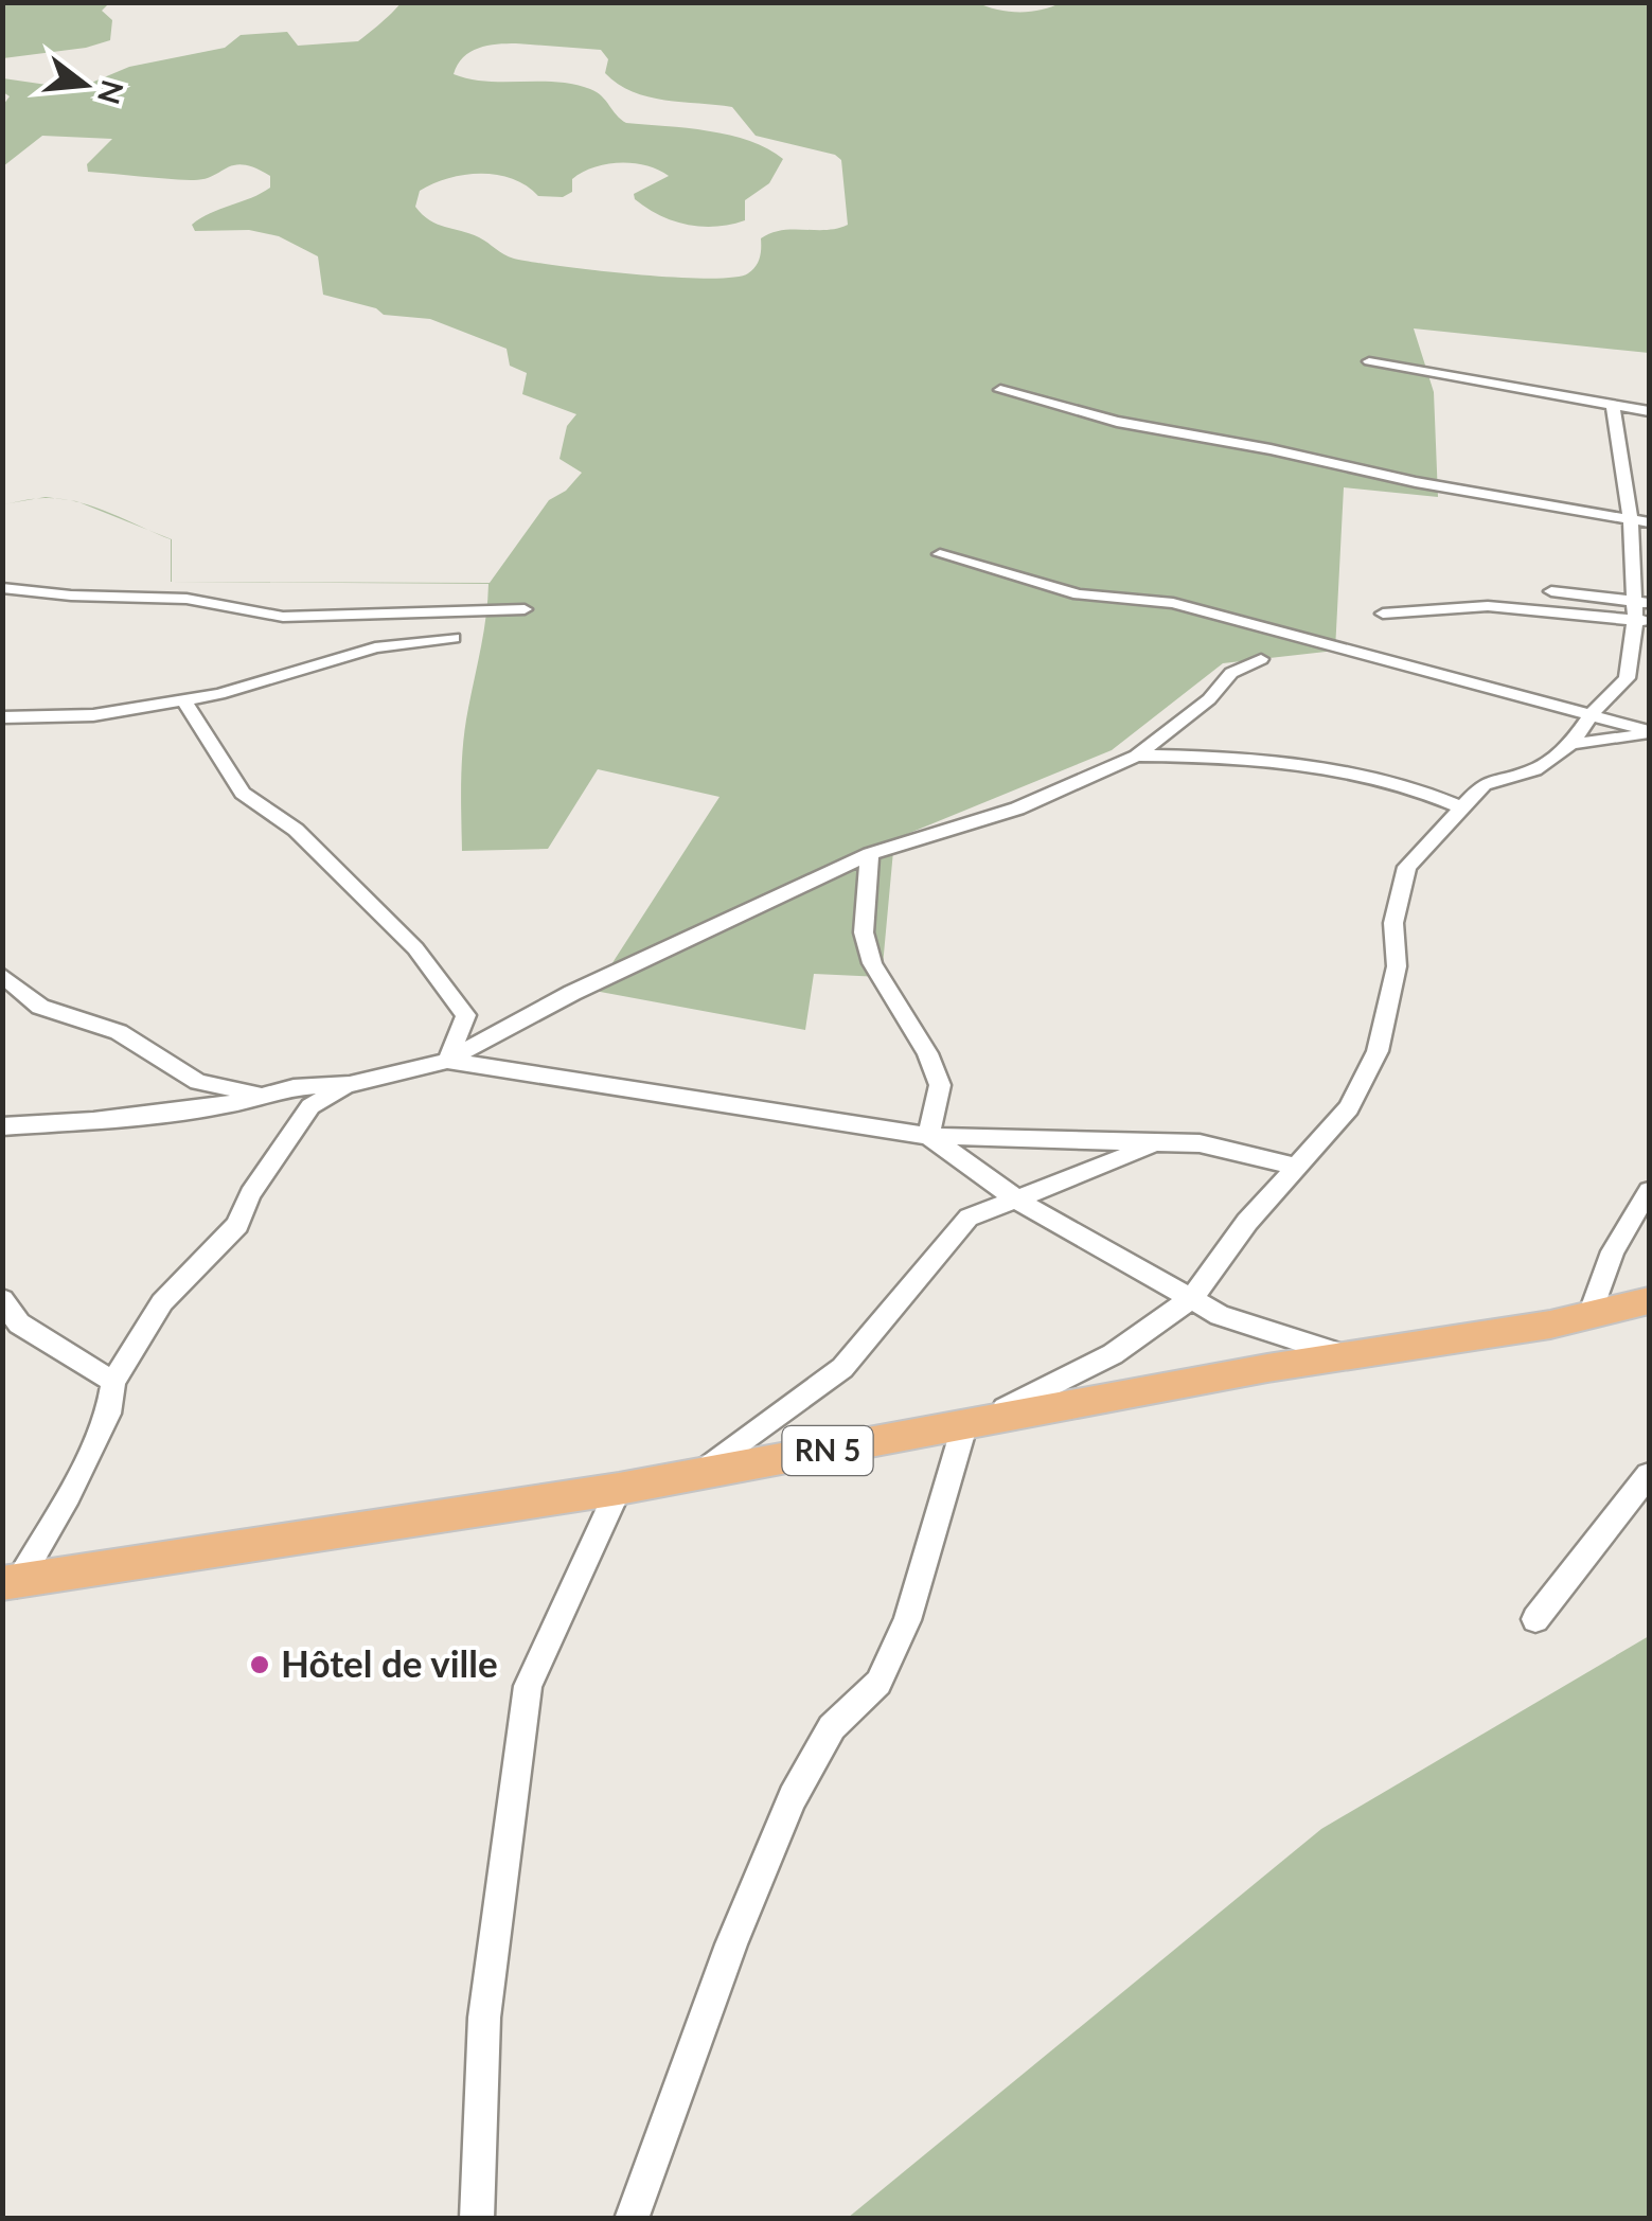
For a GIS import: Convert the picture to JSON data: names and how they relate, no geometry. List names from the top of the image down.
{
  "streets": {
    "main road": ["RN 5"]
  },
  "places": ["Hôtel de ville"],
  "north": "right"
}
